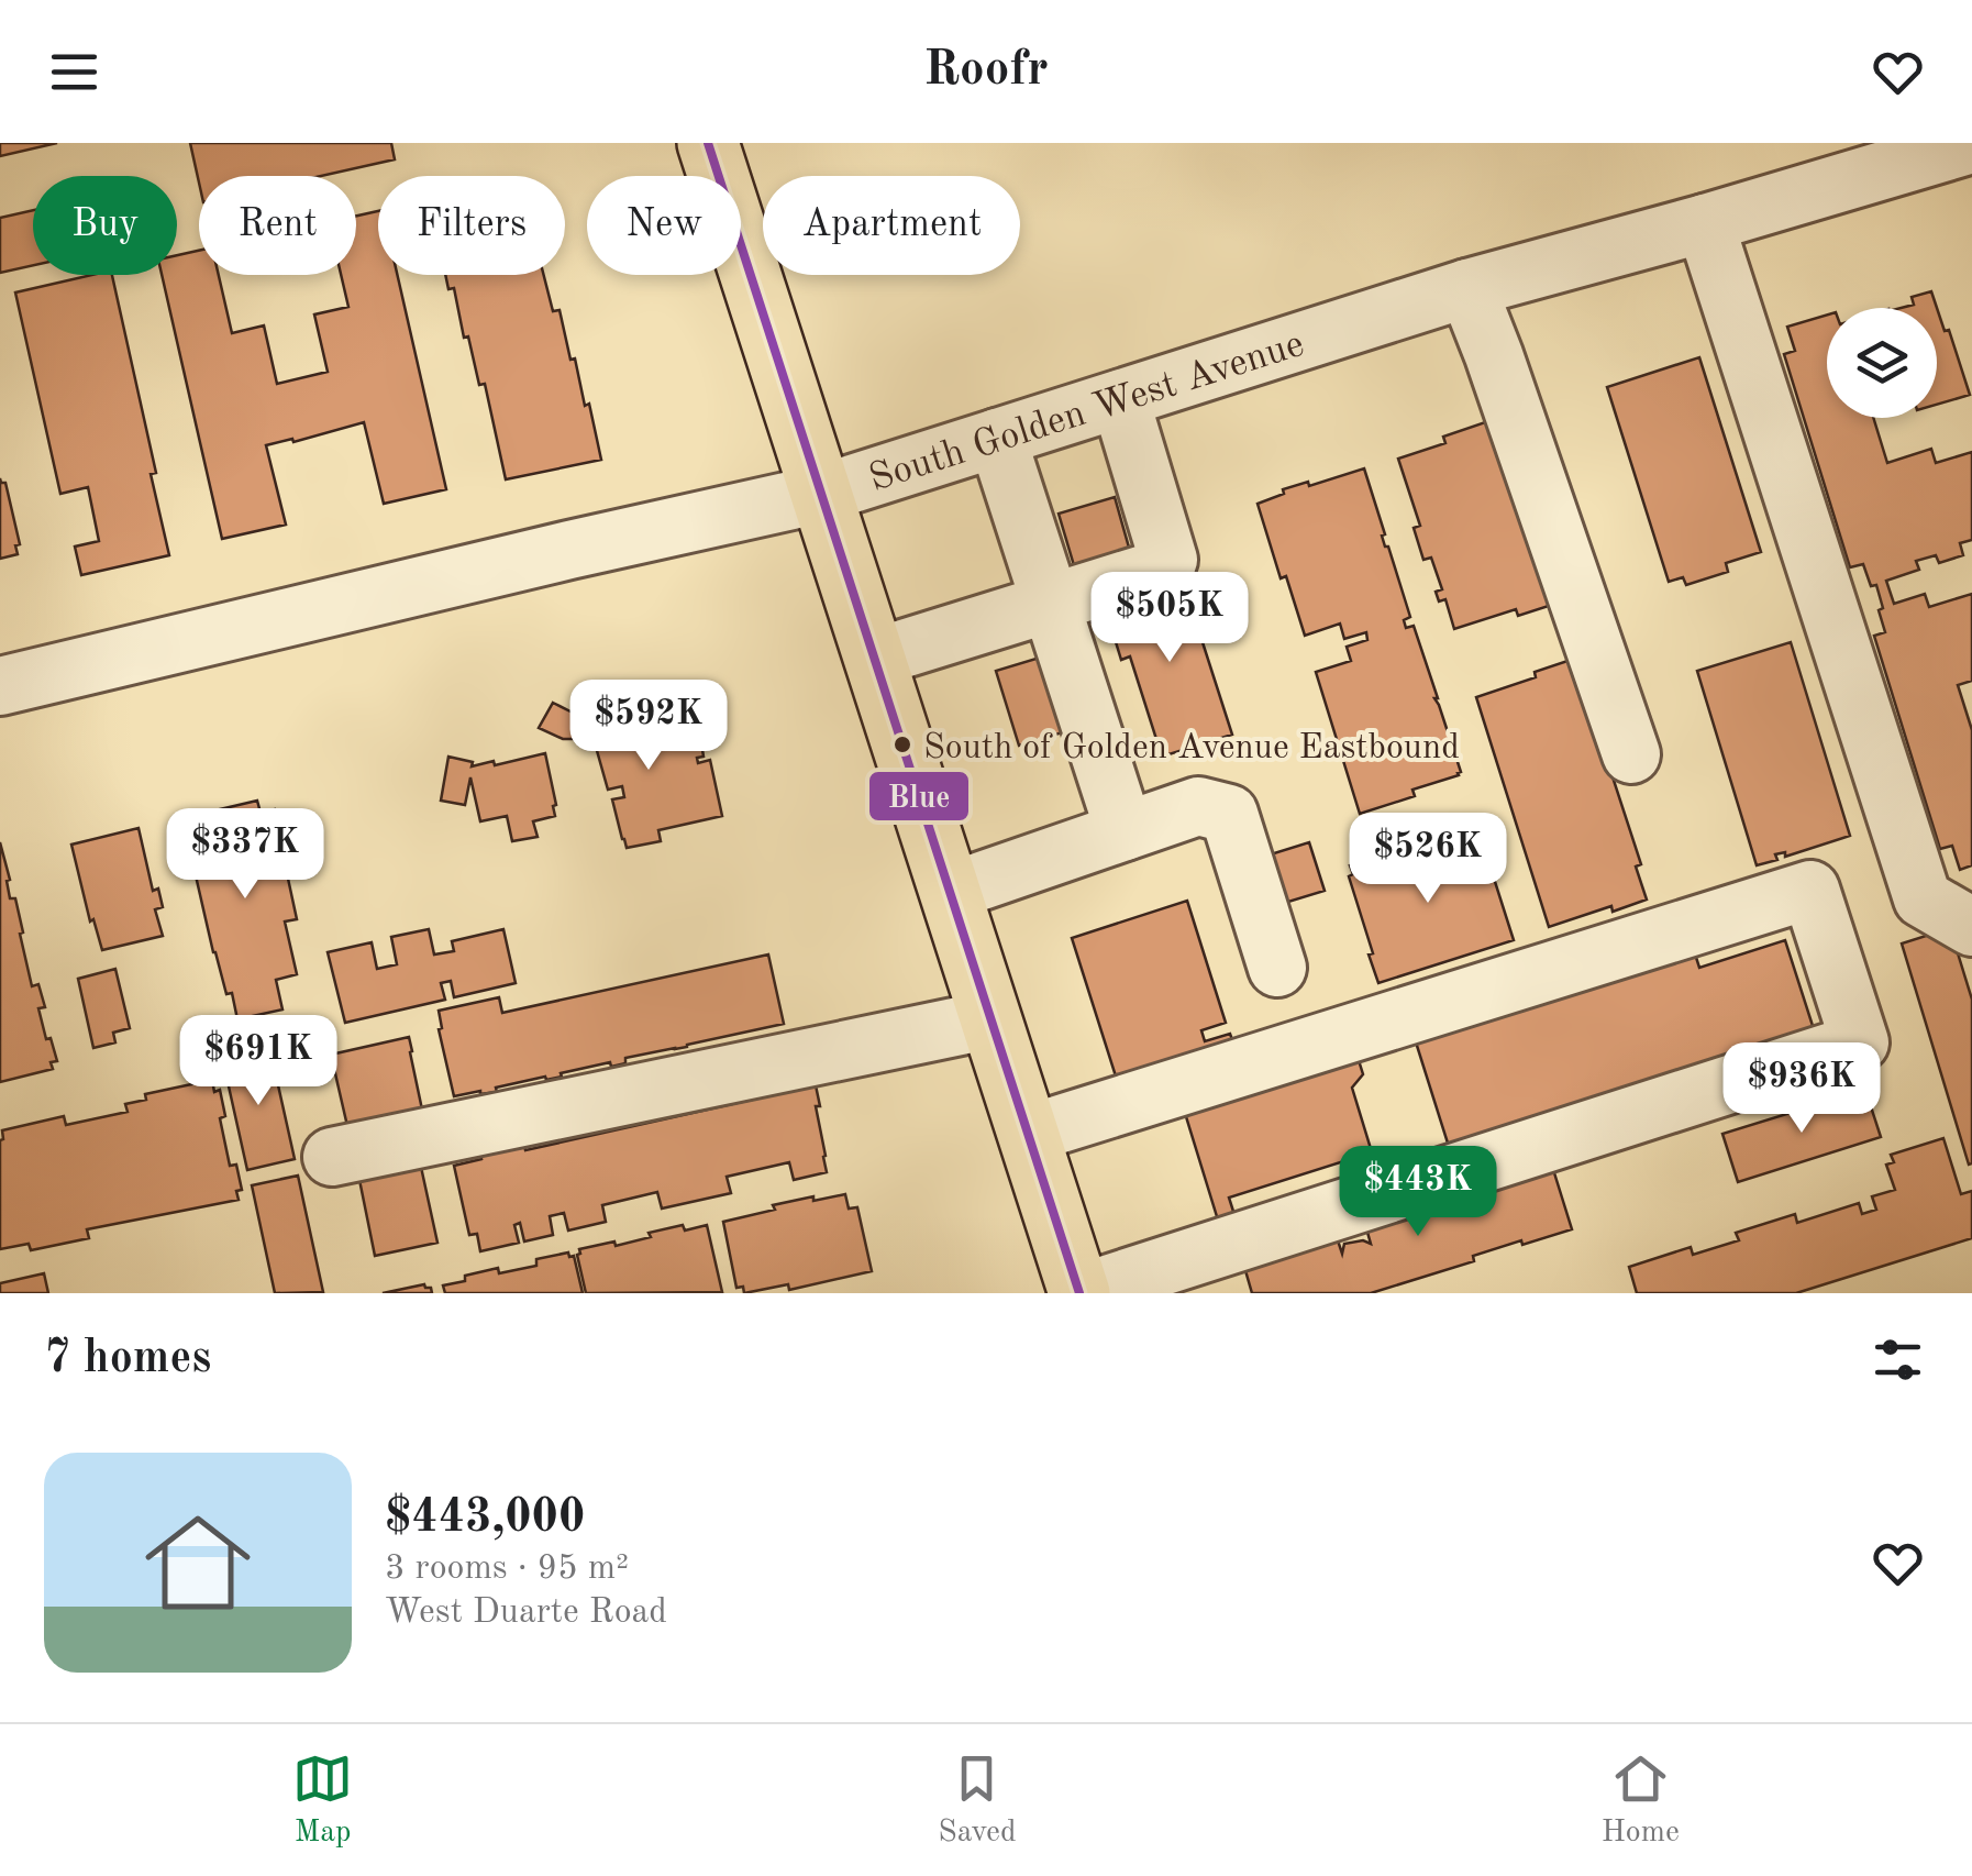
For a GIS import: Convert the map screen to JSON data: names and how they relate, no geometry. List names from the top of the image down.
{
  "streets": {
    "street": ["South Golden West Avenue"]
  },
  "places": ["South of Golden Avenue Eastbound"],
  "lines": ["transit line Blue"],
  "page": {
    "header": "Roofr",
    "chip": [
      "Buy",
      "Rent",
      "Filters",
      "New",
      "Apartment"
    ],
    "price": [
      "$505K",
      "$592K",
      "$337K",
      "$526K",
      "$691K",
      "$936K",
      "$443K"
    ],
    "heading": "7 homes",
    "list": [
      {
        "name": "$443,000",
        "note": "3 rooms · 95 m² · West Duarte Road"
      }
    ],
    "tabs": ["Map", "Saved", "Home"]
  }
}
